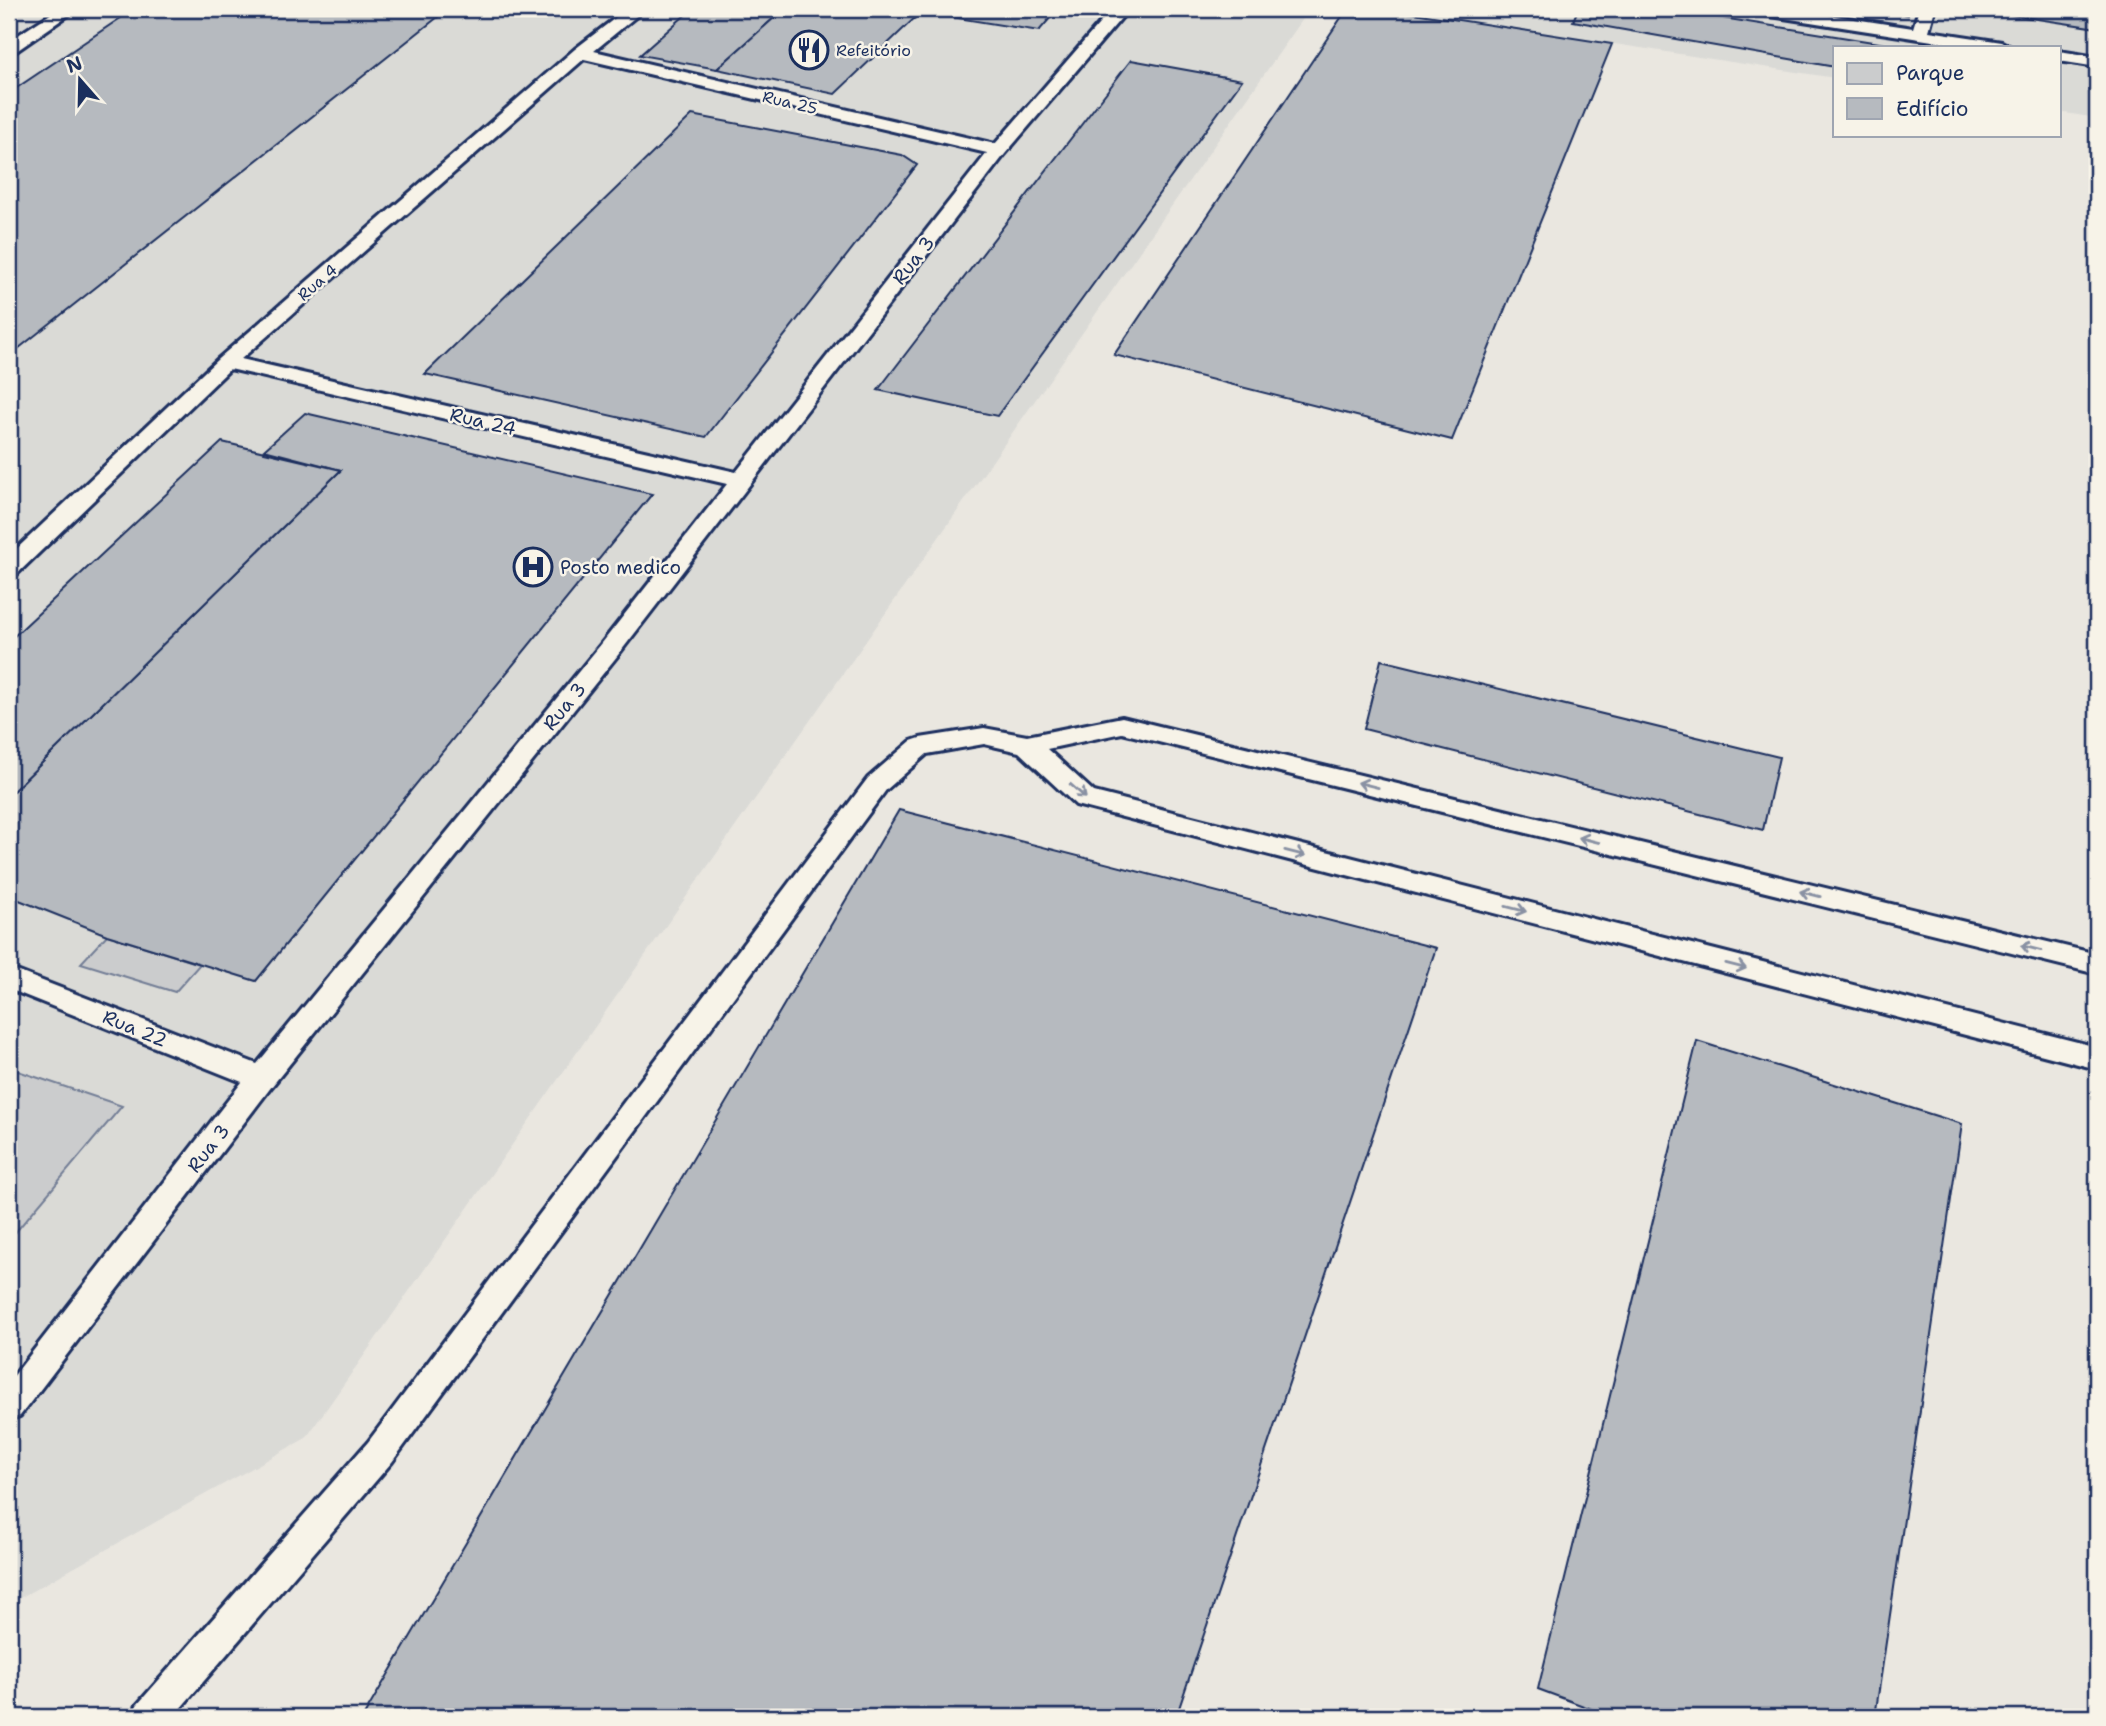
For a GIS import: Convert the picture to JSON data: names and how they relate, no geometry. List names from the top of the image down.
{
  "streets": {
    "lane": [
      "Rua 25",
      "Rua 3",
      "Rua 4",
      "Rua 24",
      "Rua 22"
    ]
  },
  "crossings": [
    ["Rua 25", "Rua 3"],
    ["Rua 25", "Rua 4"],
    ["Rua 3", "Rua 24"],
    ["Rua 3", "Rua 22"],
    ["Rua 4", "Rua 24"]
  ],
  "places": {
    "restaurant": ["Refeitório"],
    "hospital": ["Posto medico"]
  },
  "legend": ["Parque", "Edifício"],
  "north": "top"
}
